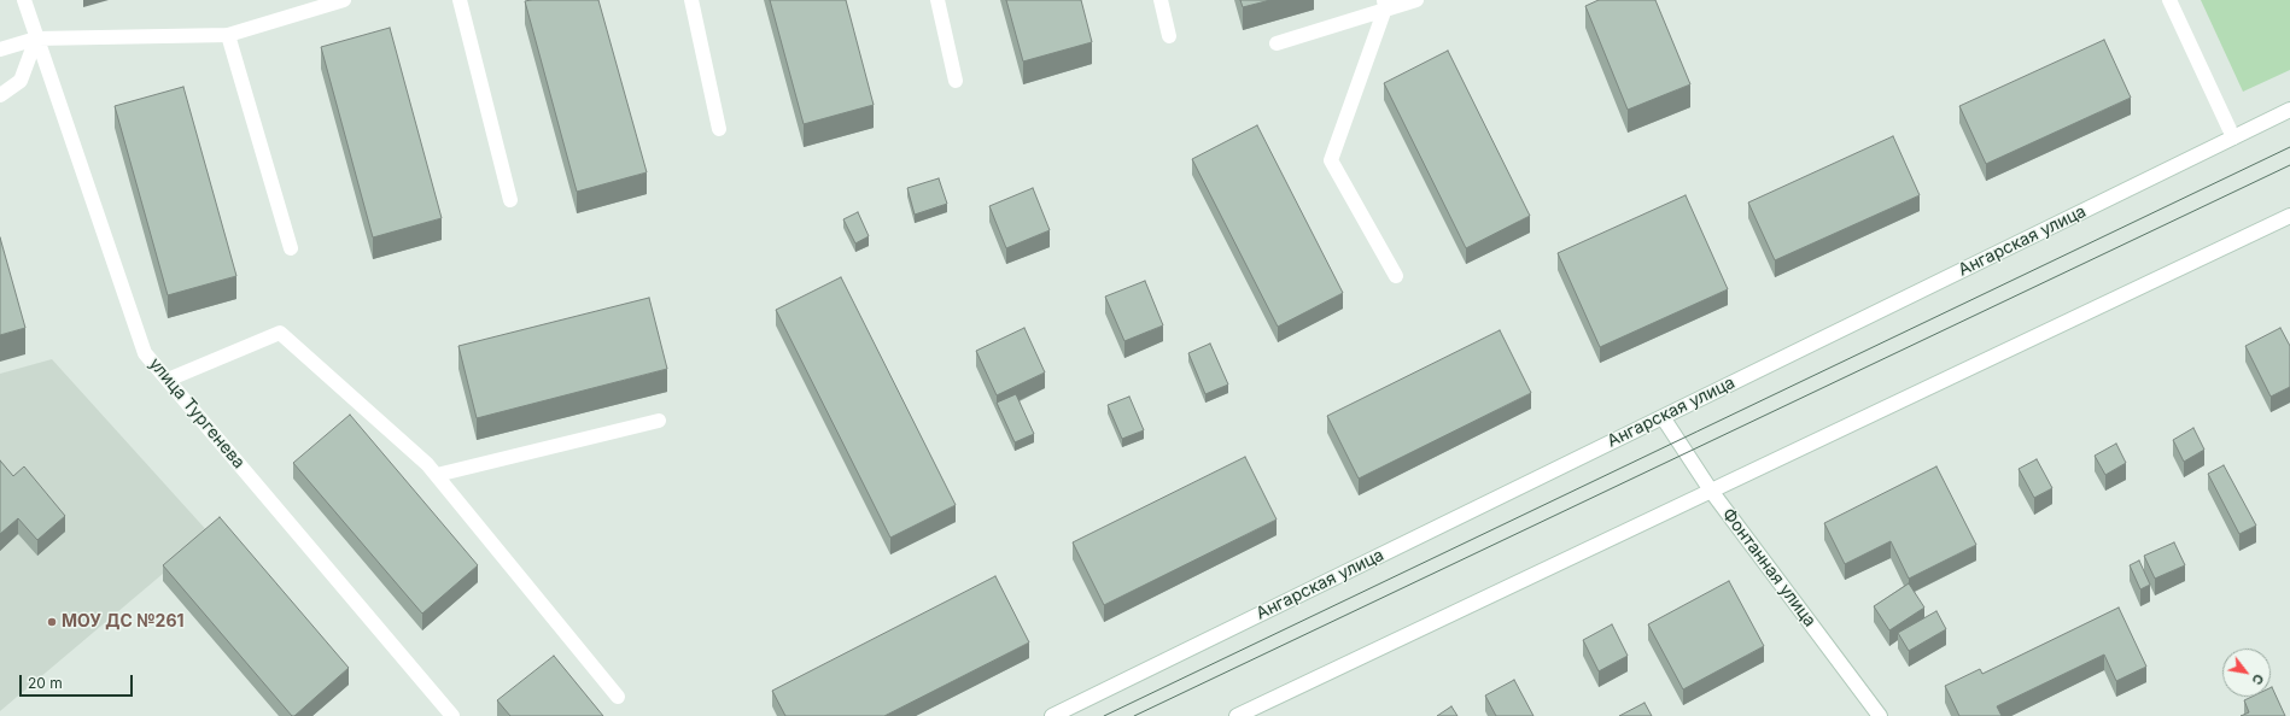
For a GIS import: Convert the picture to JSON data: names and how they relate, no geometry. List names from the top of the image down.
{
  "streets": {
    "main road": ["Ангарская улица", "улица Тургенева", "Фонтанная улица"]
  },
  "crossings": [
    ["Ангарская улица", "Фонтанная улица"]
  ],
  "places": ["МОУ ДС №261"],
  "scale_bar": "20 m",
  "north": "bottom right"
}
